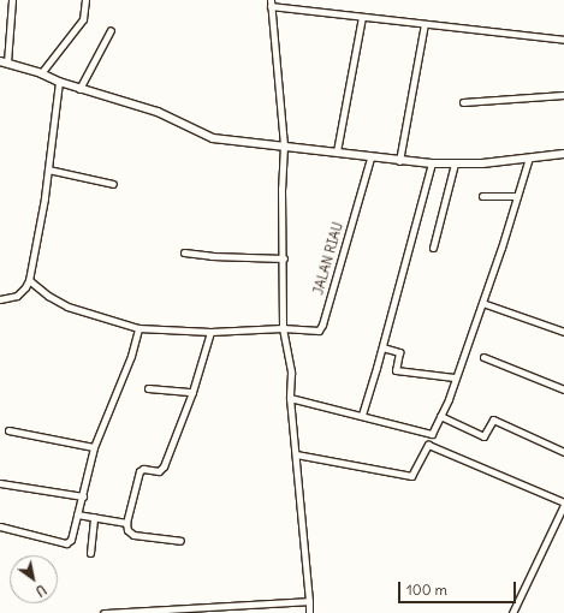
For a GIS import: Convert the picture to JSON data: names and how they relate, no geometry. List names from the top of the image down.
{
  "streets": {
    "street": ["JALAN RIAU"]
  },
  "scale_bar": "100 m",
  "north": "bottom right"
}
